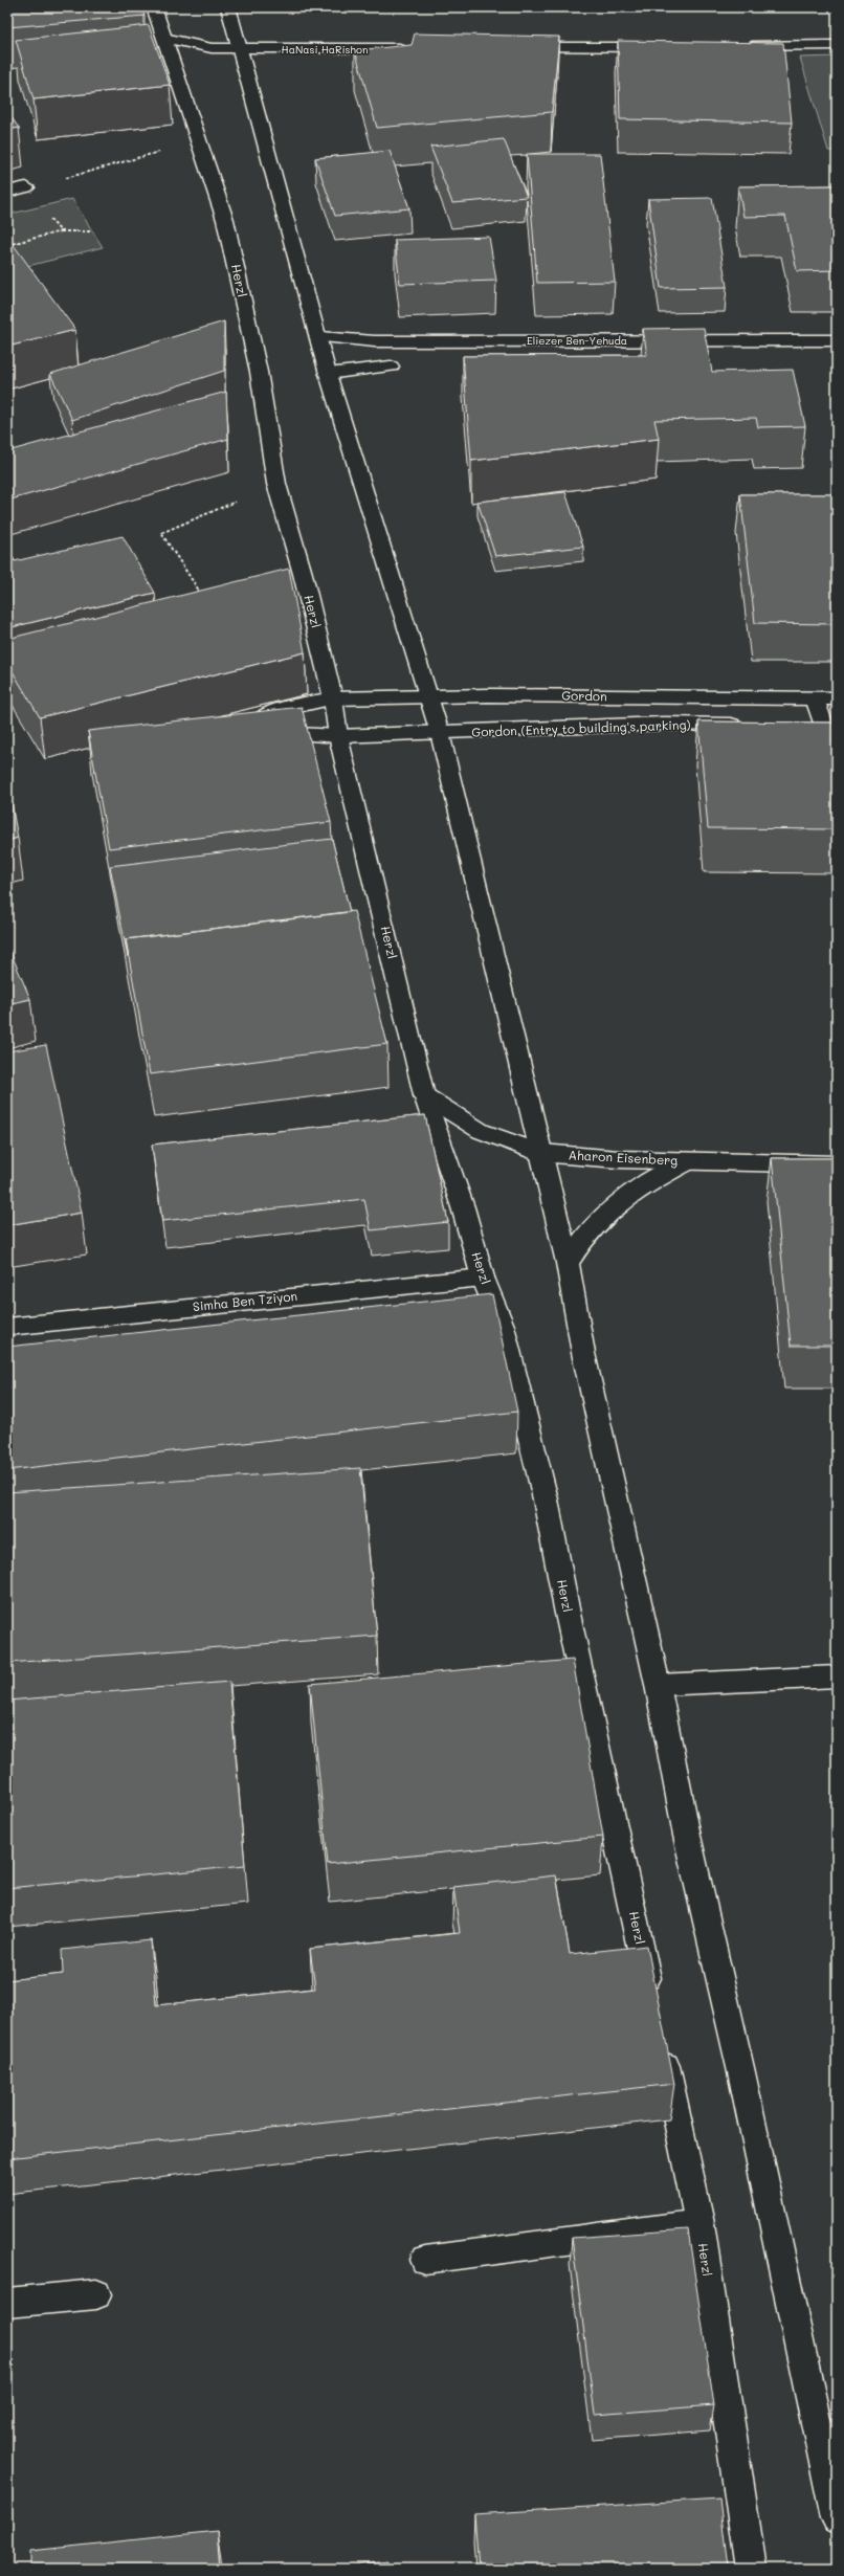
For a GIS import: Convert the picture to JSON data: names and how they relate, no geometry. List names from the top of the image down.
{
  "streets": {
    "main road": [
      "HaNasi HaRishon",
      "Herzl",
      "Eliezer Ben-Yehuda",
      "Gordon",
      "Gordon (Entry to building's parking)",
      "Aharon Eisenberg",
      "Simha Ben Tziyon"
    ]
  },
  "crossings": [
    ["HaNasi HaRishon", "Herzl"],
    ["Herzl", "Gordon"],
    ["Herzl", "Gordon (Entry to building's parking)"],
    ["Herzl", "Aharon Eisenberg"],
    ["Herzl", "Simha Ben Tziyon"],
    ["Gordon", "Gordon (Entry to building's parking)"]
  ]
}
